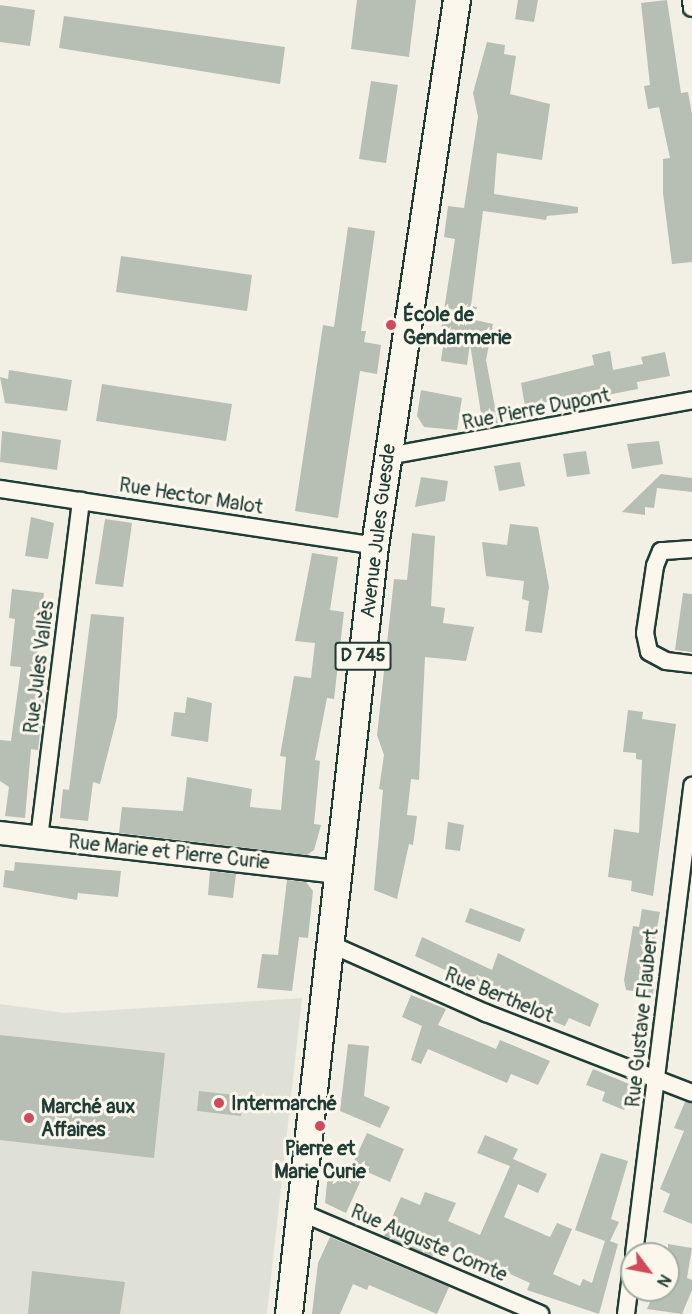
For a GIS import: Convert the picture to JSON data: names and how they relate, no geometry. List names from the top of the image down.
{
  "streets": {
    "main road": ["Avenue Jules Guesde", "D 745"],
    "street": [
      "Rue Pierre Dupont",
      "Rue Hector Malot",
      "Rue Jules Vallès",
      "Rue Marie et Pierre Curie",
      "Rue Berthelot",
      "Rue Gustave Flaubert",
      "Rue Auguste Comte"
    ]
  },
  "crossings": [
    ["Rue Pierre Dupont", "Avenue Jules Guesde"],
    ["Rue Hector Malot", "Avenue Jules Guesde"],
    ["Rue Hector Malot", "Rue Jules Vallès"],
    ["Avenue Jules Guesde", "Rue Marie et Pierre Curie"],
    ["Avenue Jules Guesde", "Rue Berthelot"],
    ["Avenue Jules Guesde", "Rue Auguste Comte"],
    ["Rue Jules Vallès", "Rue Marie et Pierre Curie"],
    ["Rue Berthelot", "Rue Gustave Flaubert"]
  ],
  "places": [
    "École de Gendarmerie",
    "Intermarché",
    "Marché aux Affaires",
    "Pierre et Marie Curie"
  ],
  "north": "bottom right"
}
